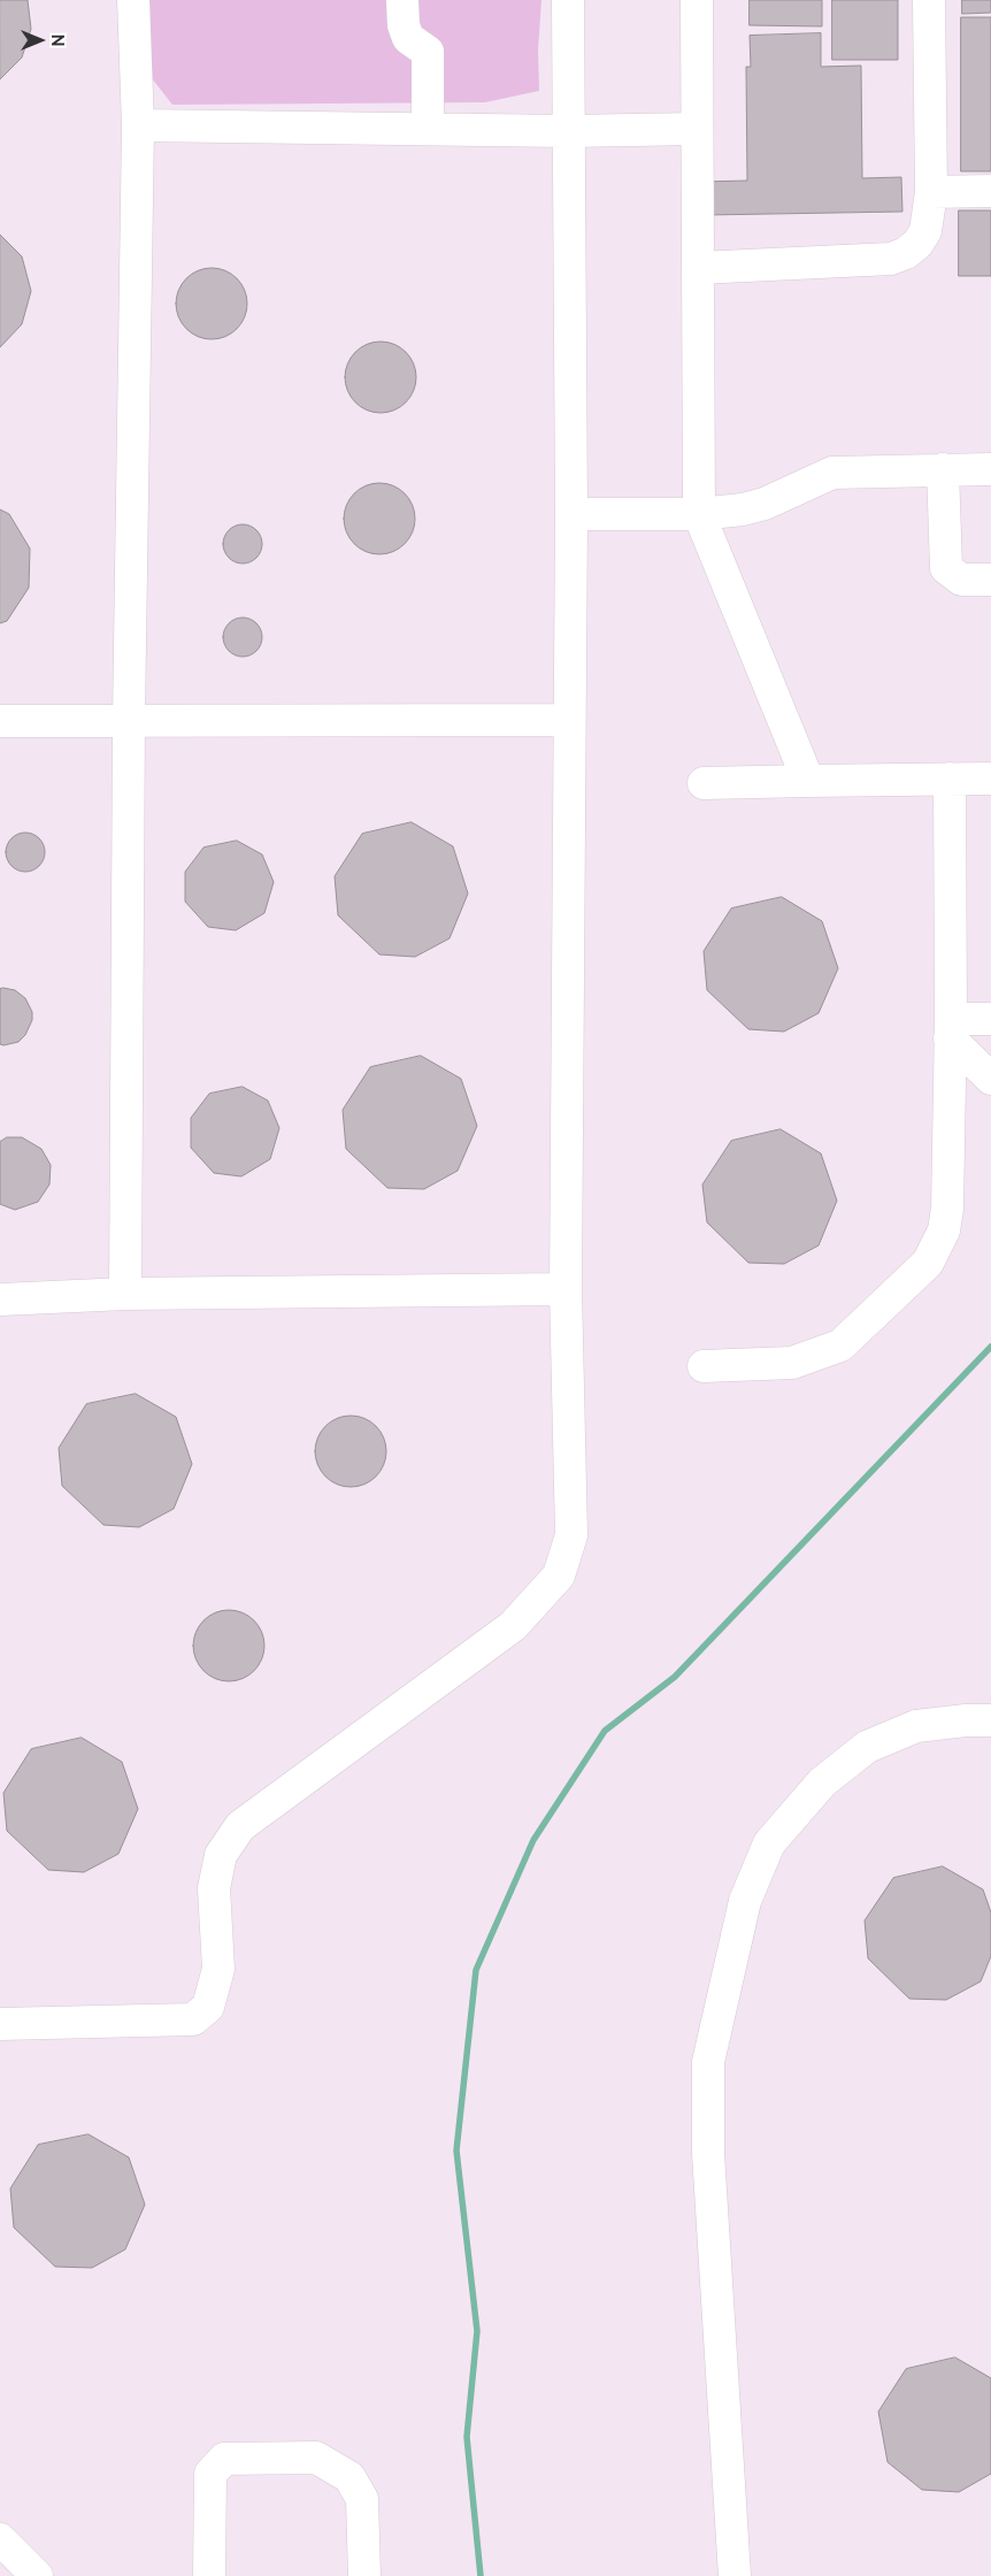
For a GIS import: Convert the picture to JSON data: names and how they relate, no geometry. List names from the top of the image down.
{
  "north": "right"
}
